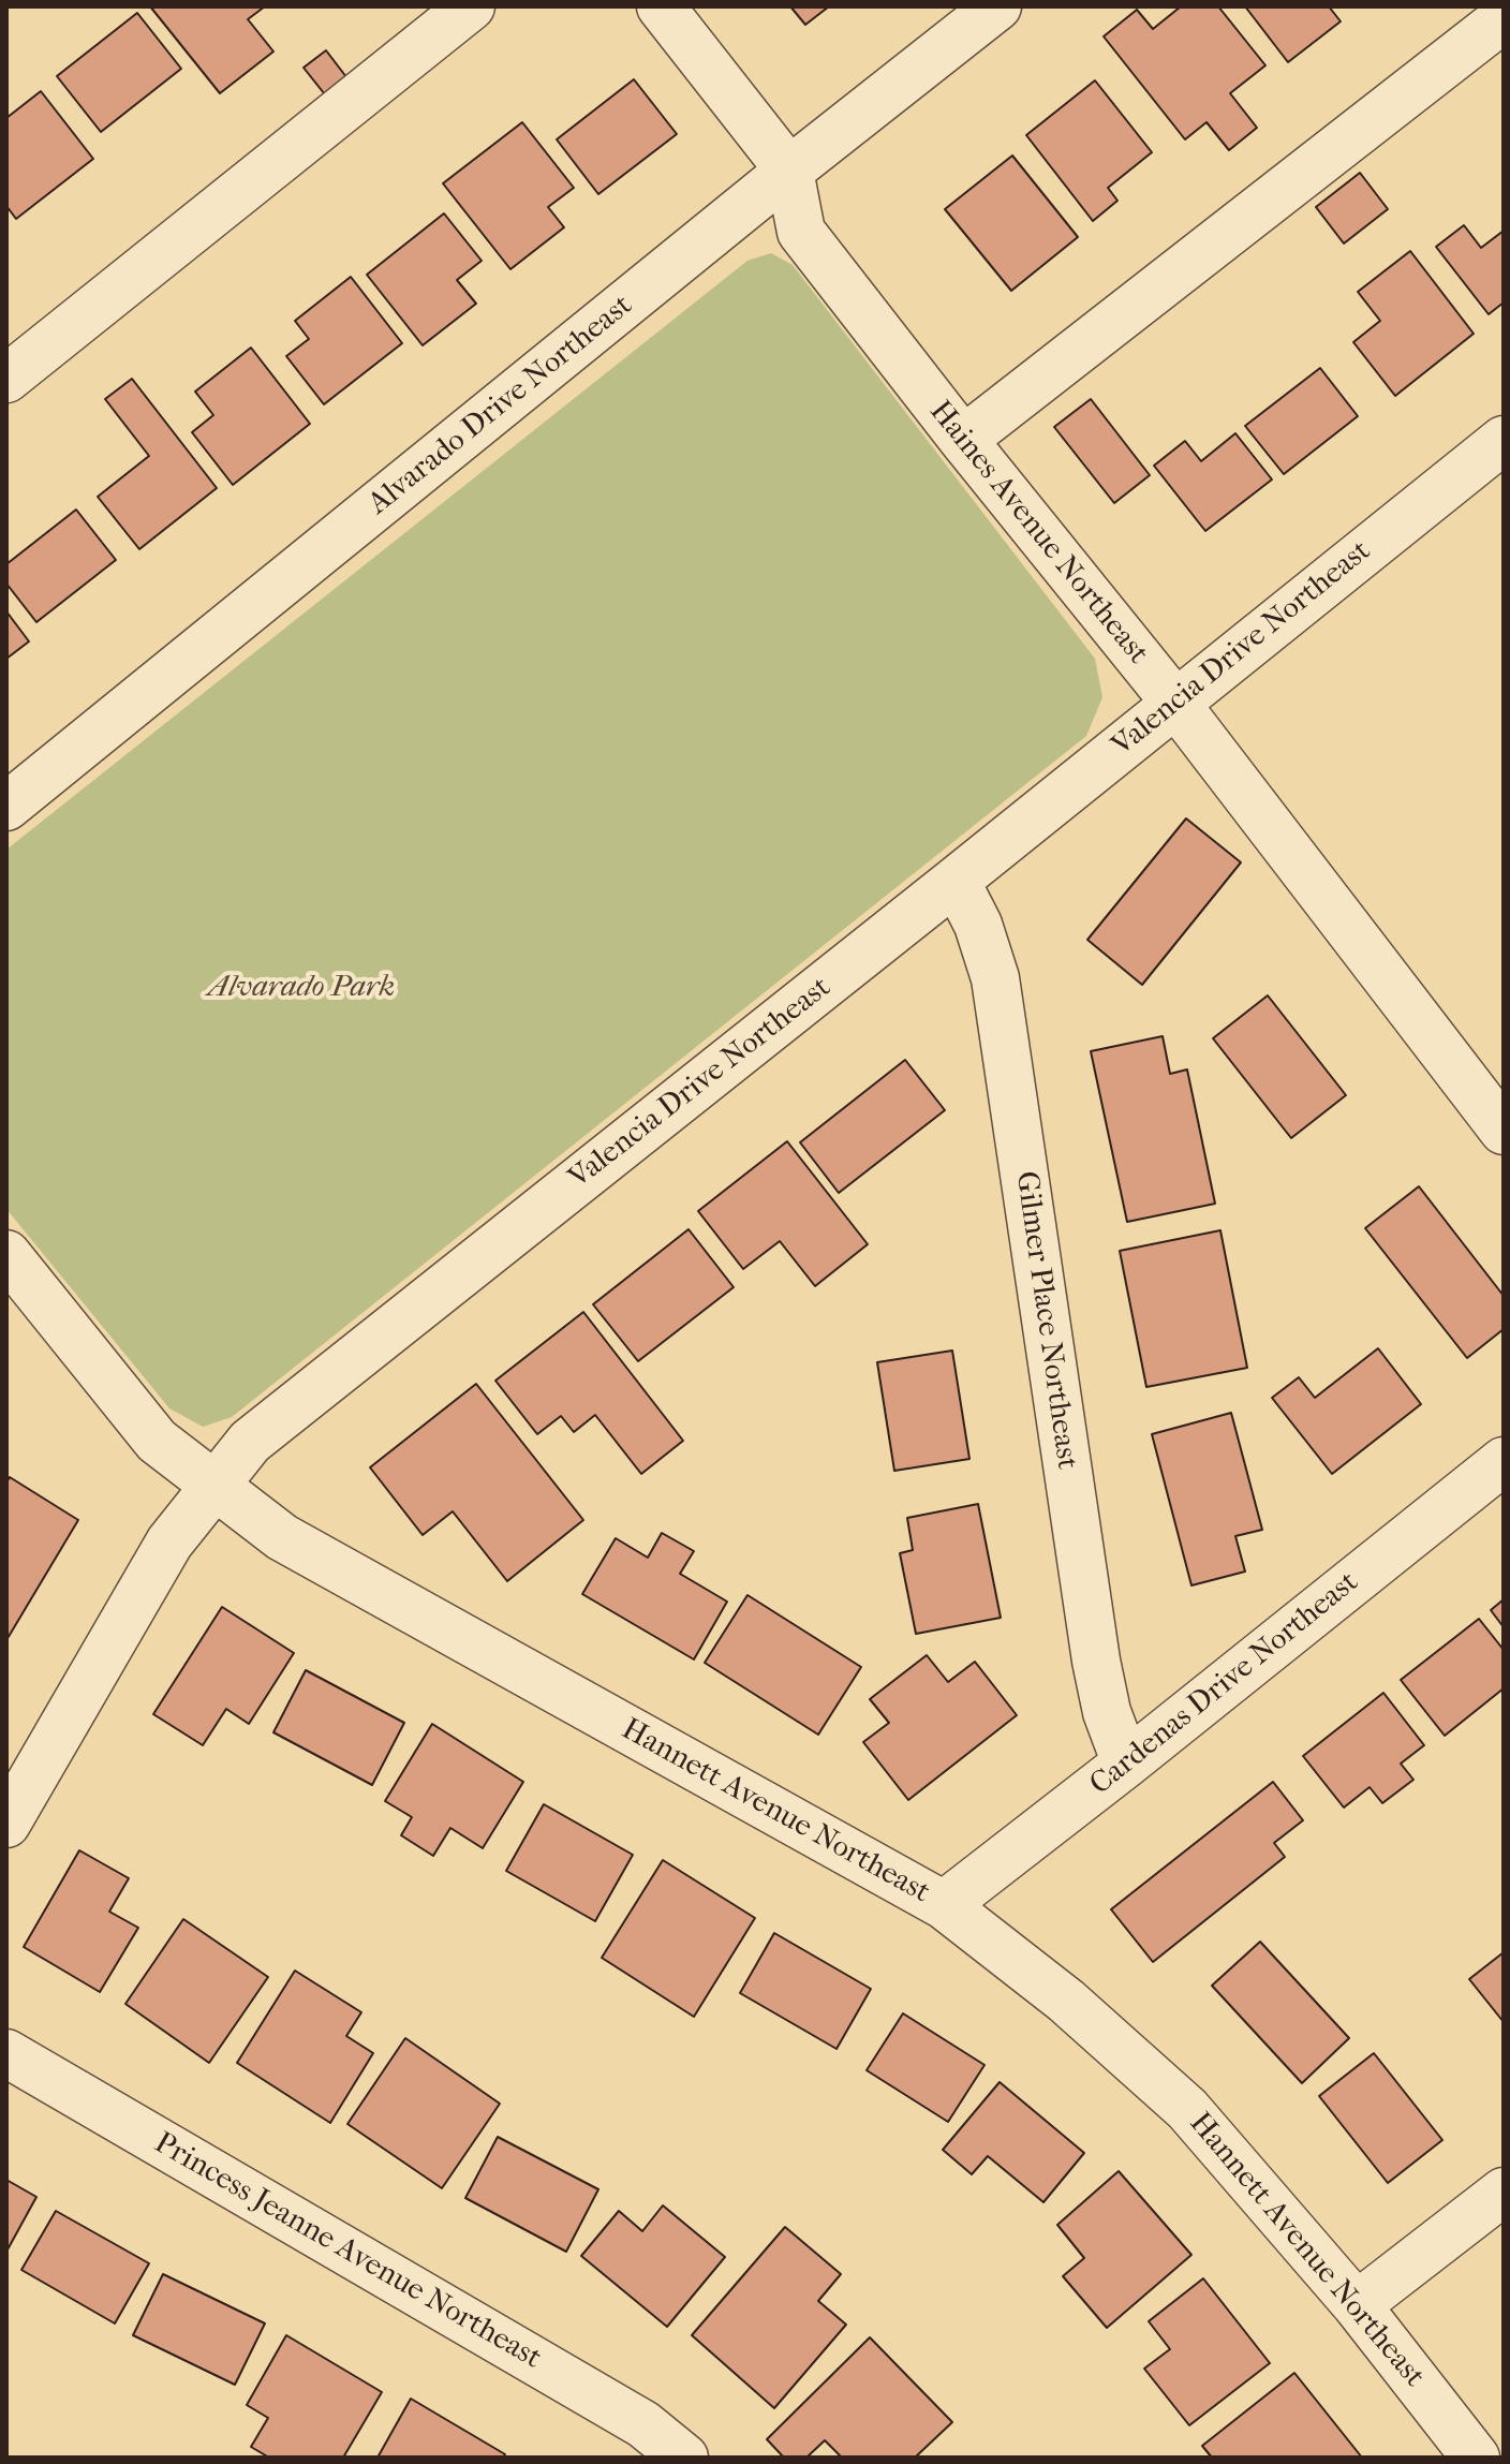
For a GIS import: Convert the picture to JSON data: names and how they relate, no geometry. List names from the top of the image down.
{
  "streets": {
    "street": [
      "Alvarado Drive Northeast",
      "Haines Avenue Northeast",
      "Valencia Drive Northeast",
      "Gilmer Place Northeast",
      "Cardenas Drive Northeast",
      "Hannett Avenue Northeast",
      "Princess Jeanne Avenue Northeast"
    ]
  },
  "crossings": [
    ["Alvarado Drive Northeast", "Haines Avenue Northeast"],
    ["Haines Avenue Northeast", "Valencia Drive Northeast"],
    ["Valencia Drive Northeast", "Gilmer Place Northeast"],
    ["Valencia Drive Northeast", "Hannett Avenue Northeast"],
    ["Gilmer Place Northeast", "Cardenas Drive Northeast"],
    ["Cardenas Drive Northeast", "Hannett Avenue Northeast"]
  ],
  "parks": ["Alvarado Park"]
}
